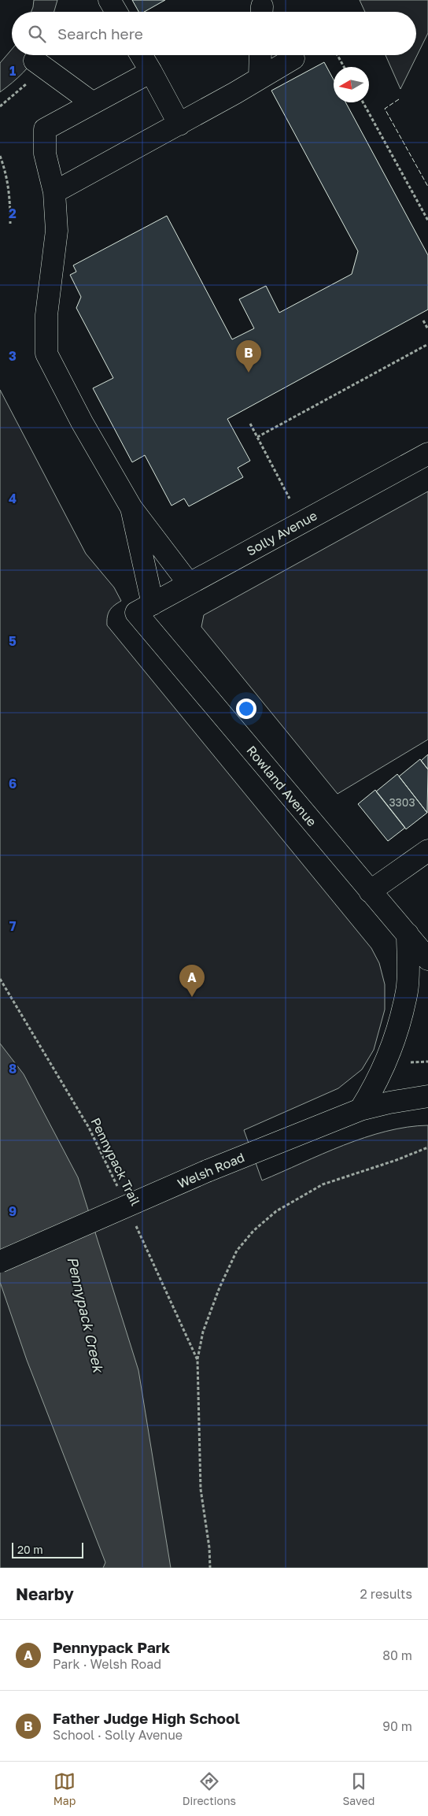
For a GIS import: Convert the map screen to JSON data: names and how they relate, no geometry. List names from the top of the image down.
{
  "streets": {
    "street": ["Solly Avenue", "Rowland Avenue", "Welsh Road"],
    "path": ["Pennypack Trail"]
  },
  "crossings": [
    ["Solly Avenue", "Rowland Avenue"]
  ],
  "water": ["Pennypack Creek"],
  "house_numbers": ["3303"],
  "scale_bar": "20 m",
  "north": "left",
  "page": {
    "search": "Search here",
    "pins": ["B", "A"],
    "scale": "20 m",
    "heading": ["Nearby", "2 results"],
    "list": [
      {
        "mark": "A",
        "name": "Pennypack Park",
        "note": "Park · Welsh Road",
        "value": "80 m"
      },
      {
        "mark": "B",
        "name": "Father Judge High School",
        "note": "School · Solly Avenue",
        "value": "90 m"
      }
    ],
    "nav": ["Map", "Directions", "Saved"]
  },
  "grid": {
    "rows": [
      "1",
      "2",
      "3",
      "4",
      "5",
      "6",
      "7",
      "8",
      "9"
    ]
  }
}
